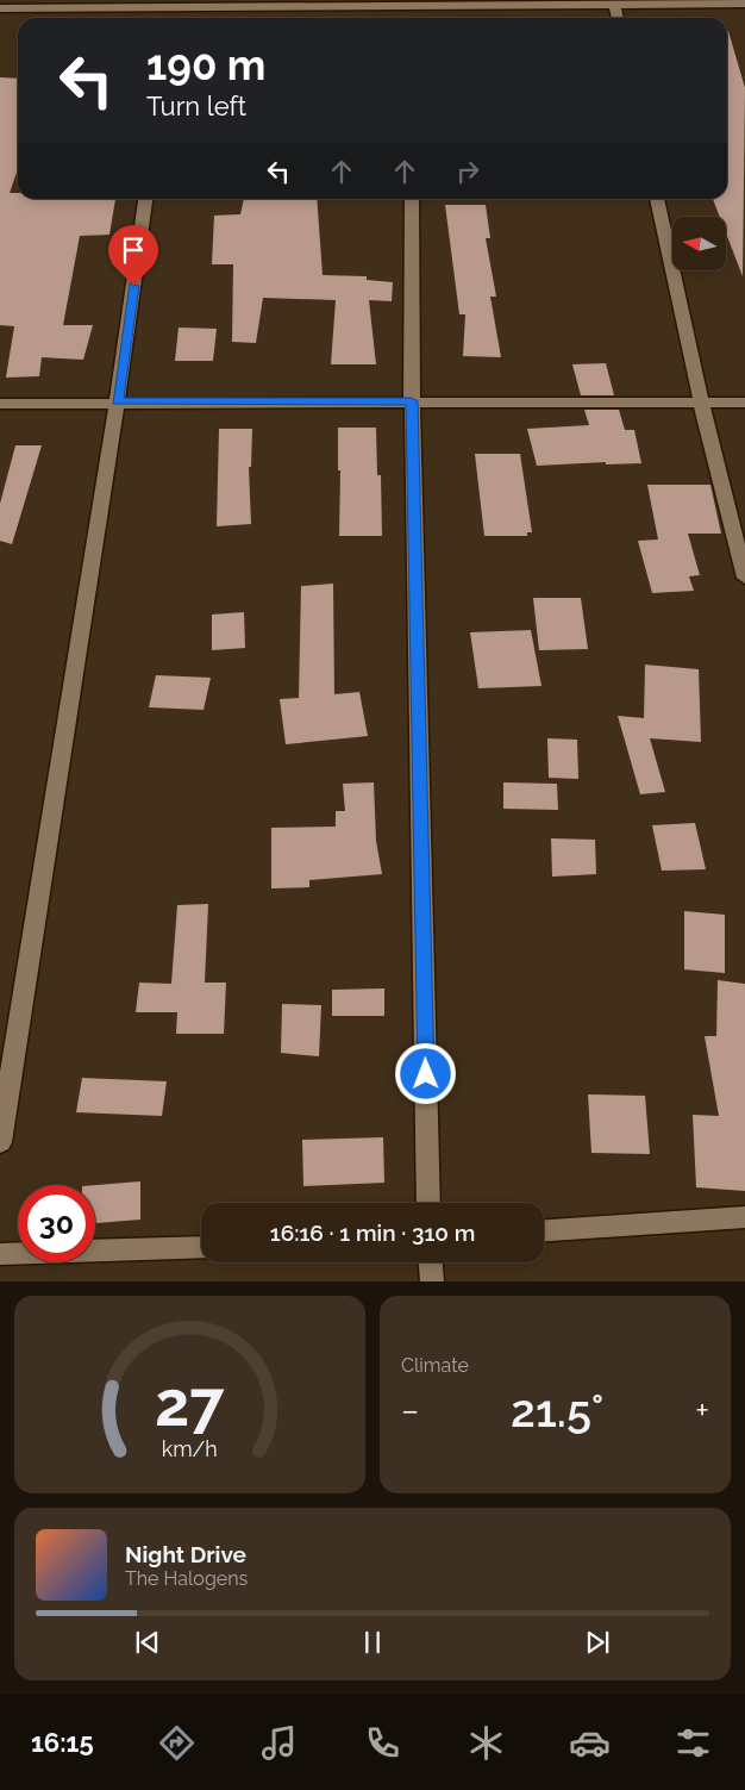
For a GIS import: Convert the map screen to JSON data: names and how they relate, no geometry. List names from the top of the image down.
{
  "north": "left",
  "page": {
    "turn": ["190 m", "Turn left"],
    "limit": "30",
    "trip": "16:16 · 1 min · 310 m",
    "tile": "Climate",
    "heat": ["−", "21.5°", "+"],
    "song": ["Night Drive", "The Halogens"],
    "tabs": "16:15",
    "gauge": ["27", "km/h"]
  }
}
